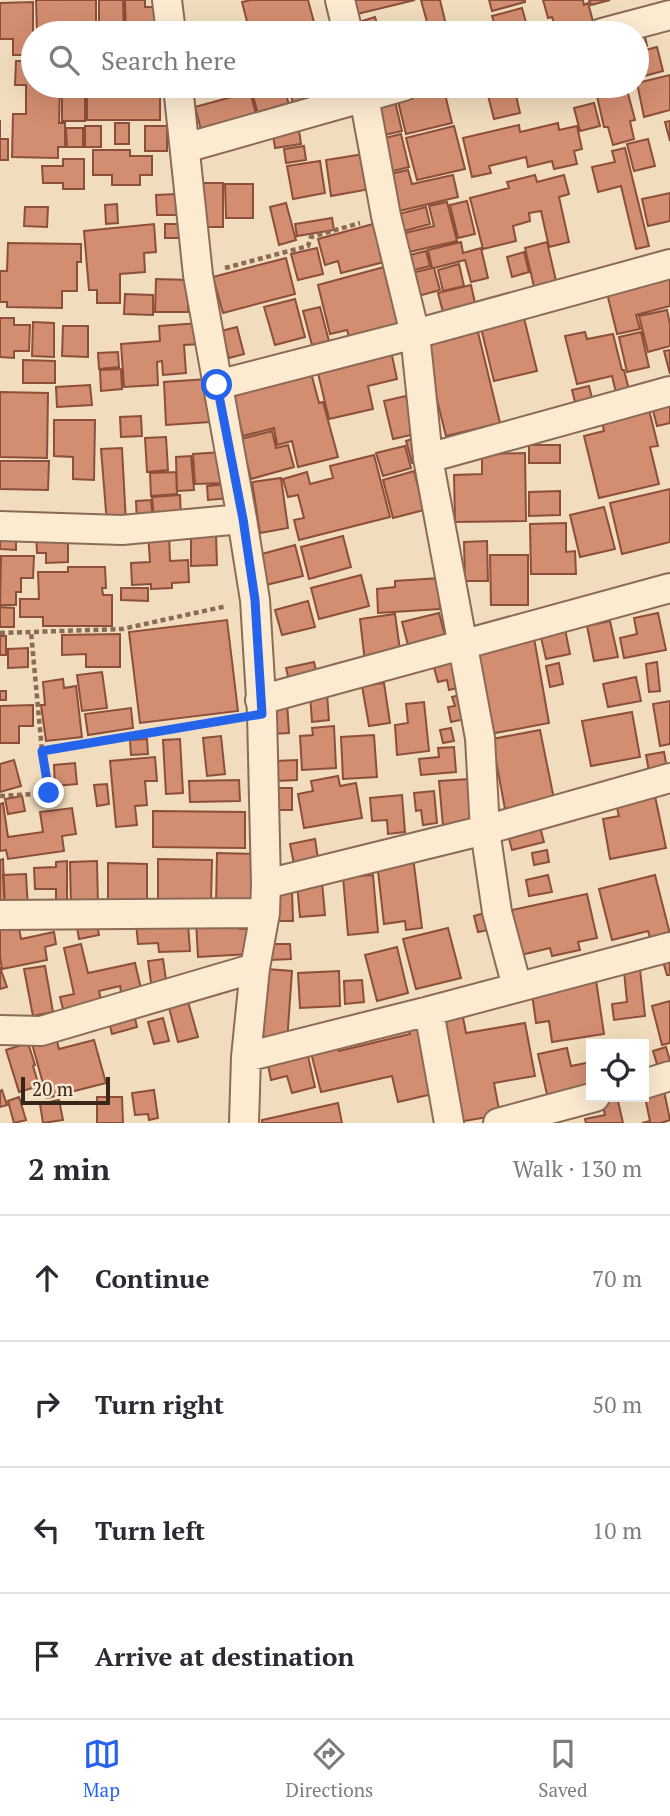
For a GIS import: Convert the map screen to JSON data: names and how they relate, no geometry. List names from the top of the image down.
{
  "scale_bar": "20 m",
  "page": {
    "search": "Search here",
    "scale": "20 m",
    "heading": ["2 min", "Walk · 130 m"],
    "list": [
      ["Continue", "70 m"],
      ["Turn right", "50 m"],
      ["Turn left", "10 m"],
      "Arrive at destination"
    ],
    "nav": ["Map", "Directions", "Saved"]
  }
}
